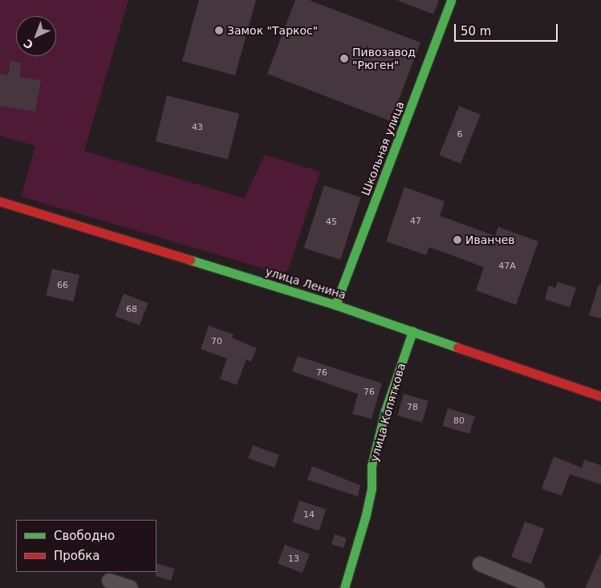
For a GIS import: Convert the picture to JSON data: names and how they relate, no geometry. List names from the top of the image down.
{
  "streets": {
    "main road": ["Школьная улица", "улица Ленина", "улица Копяткова"]
  },
  "crossings": [
    ["Школьная улица", "улица Ленина"],
    ["улица Ленина", "улица Копяткова"]
  ],
  "places": ["Замок \"Таркос\"", "Пивозавод \"Рюген\"", "Иванчев"],
  "house_numbers": [
    "43",
    "6",
    "47",
    "45",
    "47А",
    "66",
    "68",
    "70",
    "76",
    "76",
    "78",
    "80",
    "14",
    "13"
  ],
  "legend": ["Свободно", "Пробка"],
  "scale_bar": "50 m",
  "north": "bottom left"
}
